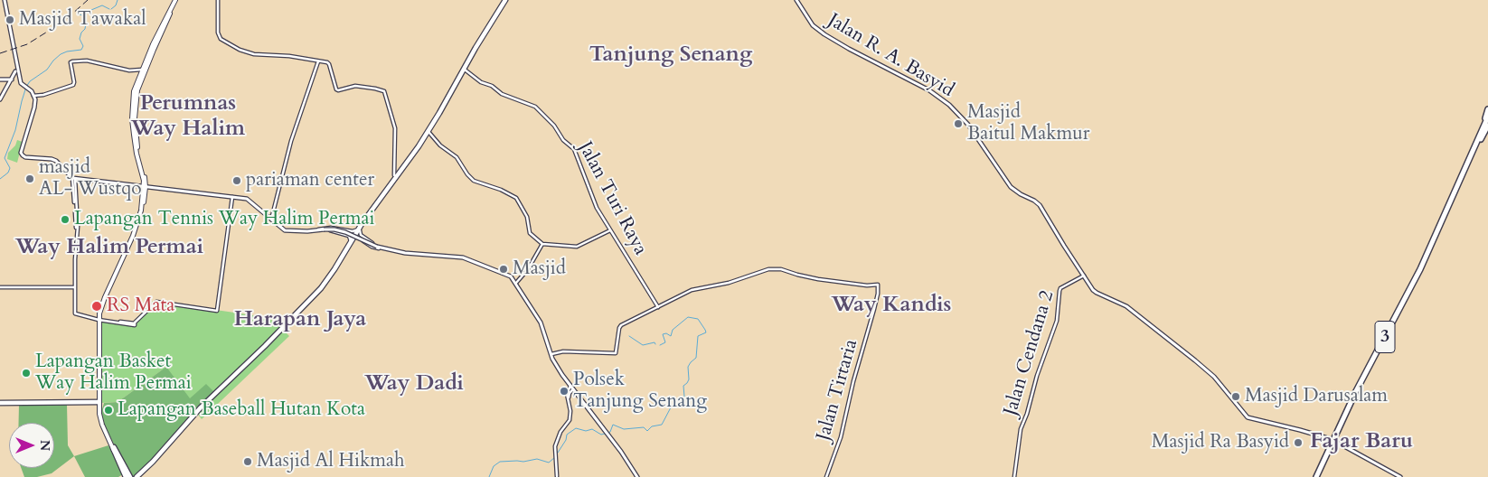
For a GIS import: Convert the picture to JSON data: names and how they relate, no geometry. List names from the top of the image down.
{
  "streets": {
    "highway": ["3"],
    "main road": ["Jalan R. A. Basyid"],
    "street": ["Jalan Turi Raya", "Jalan Cendana 2", "Jalan Tirtaria"]
  },
  "crossings": [
    ["Jalan R. A. Basyid", "Jalan Cendana 2"],
    ["Jalan Turi Raya", "Jalan Tirtaria"]
  ],
  "districts": [
    "Tanjung Senang",
    "Perumnas Way Halim",
    "Way Halim Permai",
    "Way Kandis",
    "Harapan Jaya",
    "Way Dadi",
    "Fajar Baru"
  ],
  "places": [
    "Masjid Tawakal",
    "Masjid Baitul Makmur",
    "masjid AL- Wustqo",
    "pariaman center",
    "Lapangan Tennis Way Halim Permai",
    "Masjid",
    "RS Mata",
    "Lapangan Basket Way Halim Permai",
    "Polsek Tanjung Senang",
    "Masjid Darusalam",
    "Lapangan Baseball Hutan Kota",
    "Masjid Ra Basyid",
    "Masjid Al Hikmah"
  ],
  "north": "right"
}
